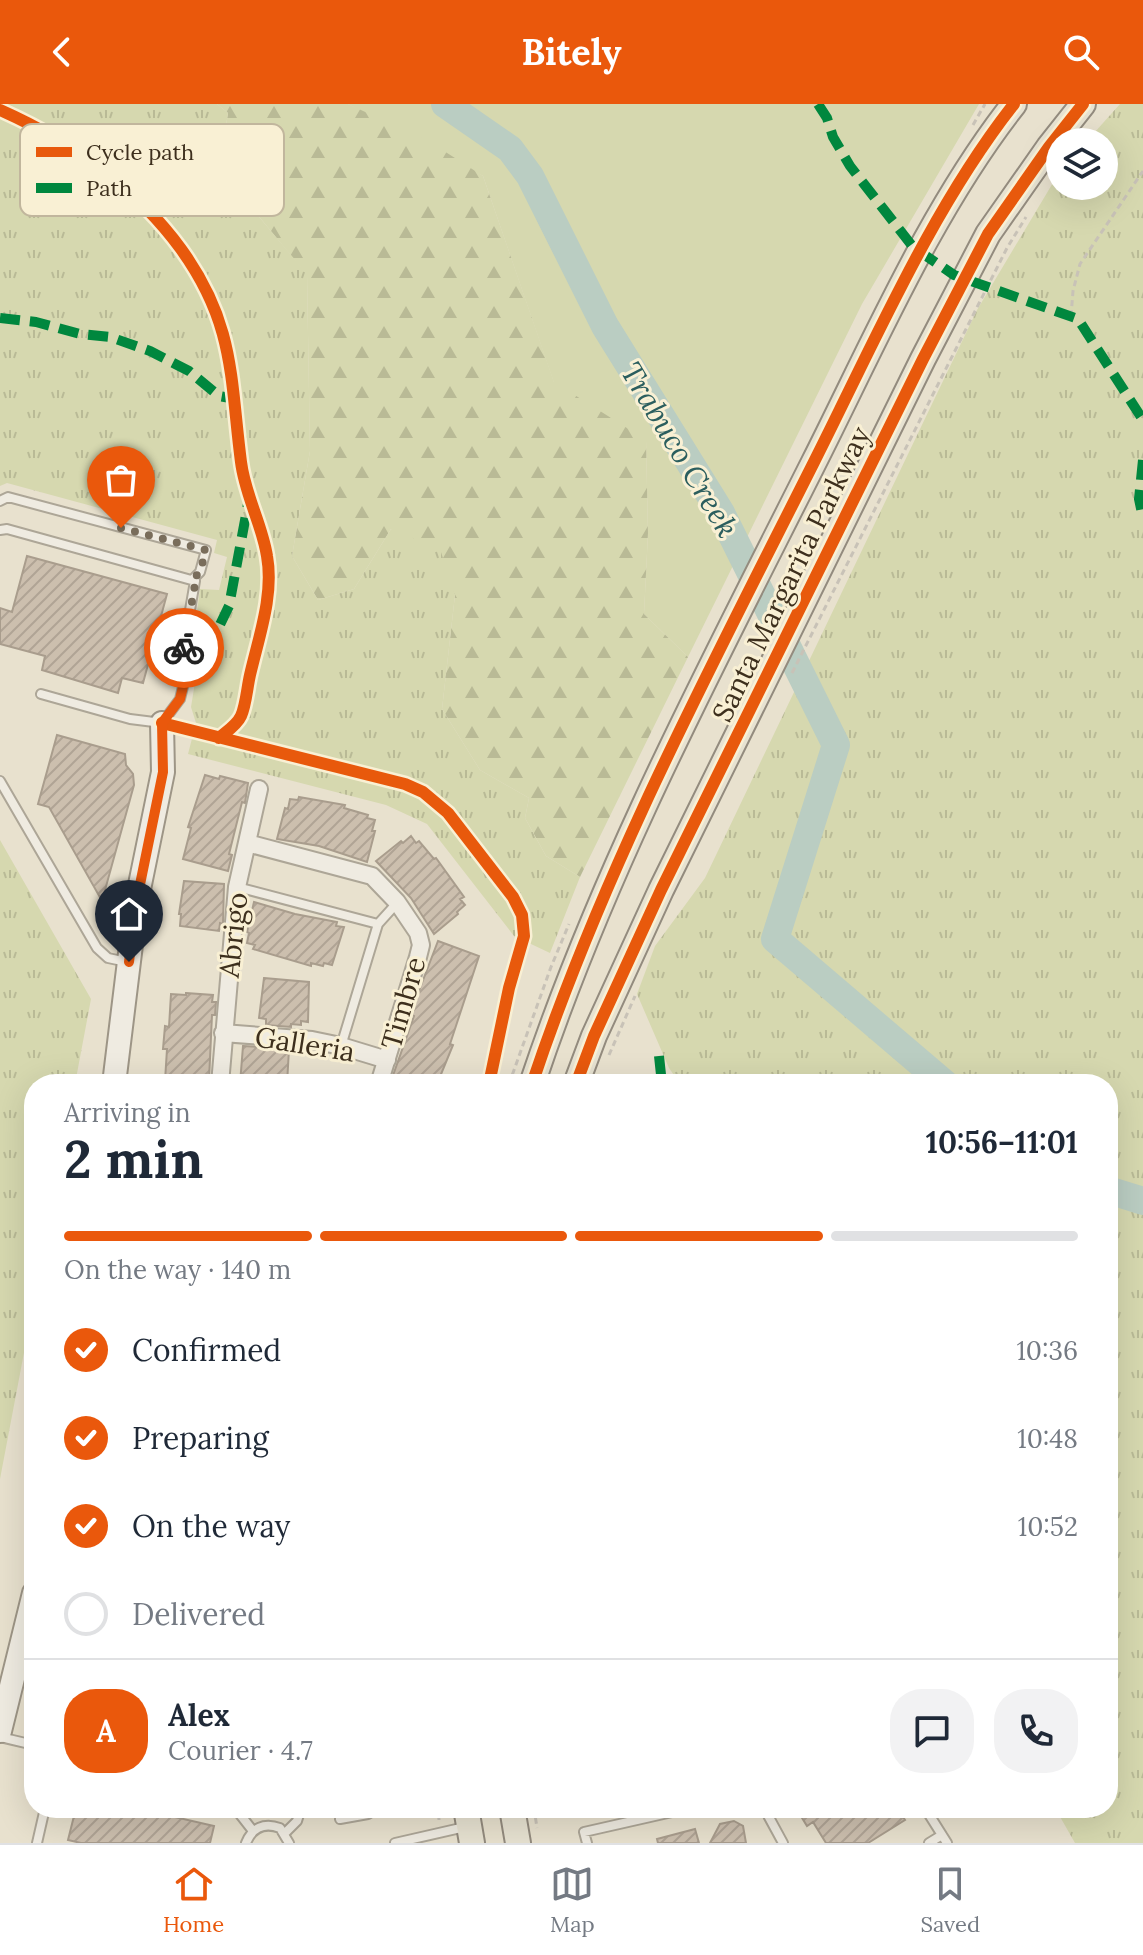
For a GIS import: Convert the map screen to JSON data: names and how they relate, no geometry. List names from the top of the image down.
{
  "streets": {
    "main road": ["Santa Margarita Parkway"],
    "street": ["Abrigo", "Timbre", "Galleria"]
  },
  "crossings": [
    ["Abrigo", "Timbre"],
    ["Abrigo", "Galleria"],
    ["Timbre", "Galleria"]
  ],
  "water": ["Trabuco Creek"],
  "legend": ["Cycle path", "Path"],
  "page": {
    "header": "Bitely",
    "heading": ["2 min", "Arriving in", "10:56–11:01"],
    "panel": ["Alex", "Courier · 4.7"],
    "bar": "On the way · 140 m",
    "list": [
      ["Confirmed", "10:36"],
      ["Preparing", "10:48"],
      ["On the way", "10:52"],
      "Delivered"
    ],
    "round": "A",
    "tabs": ["Home", "Map", "Saved"]
  }
}
